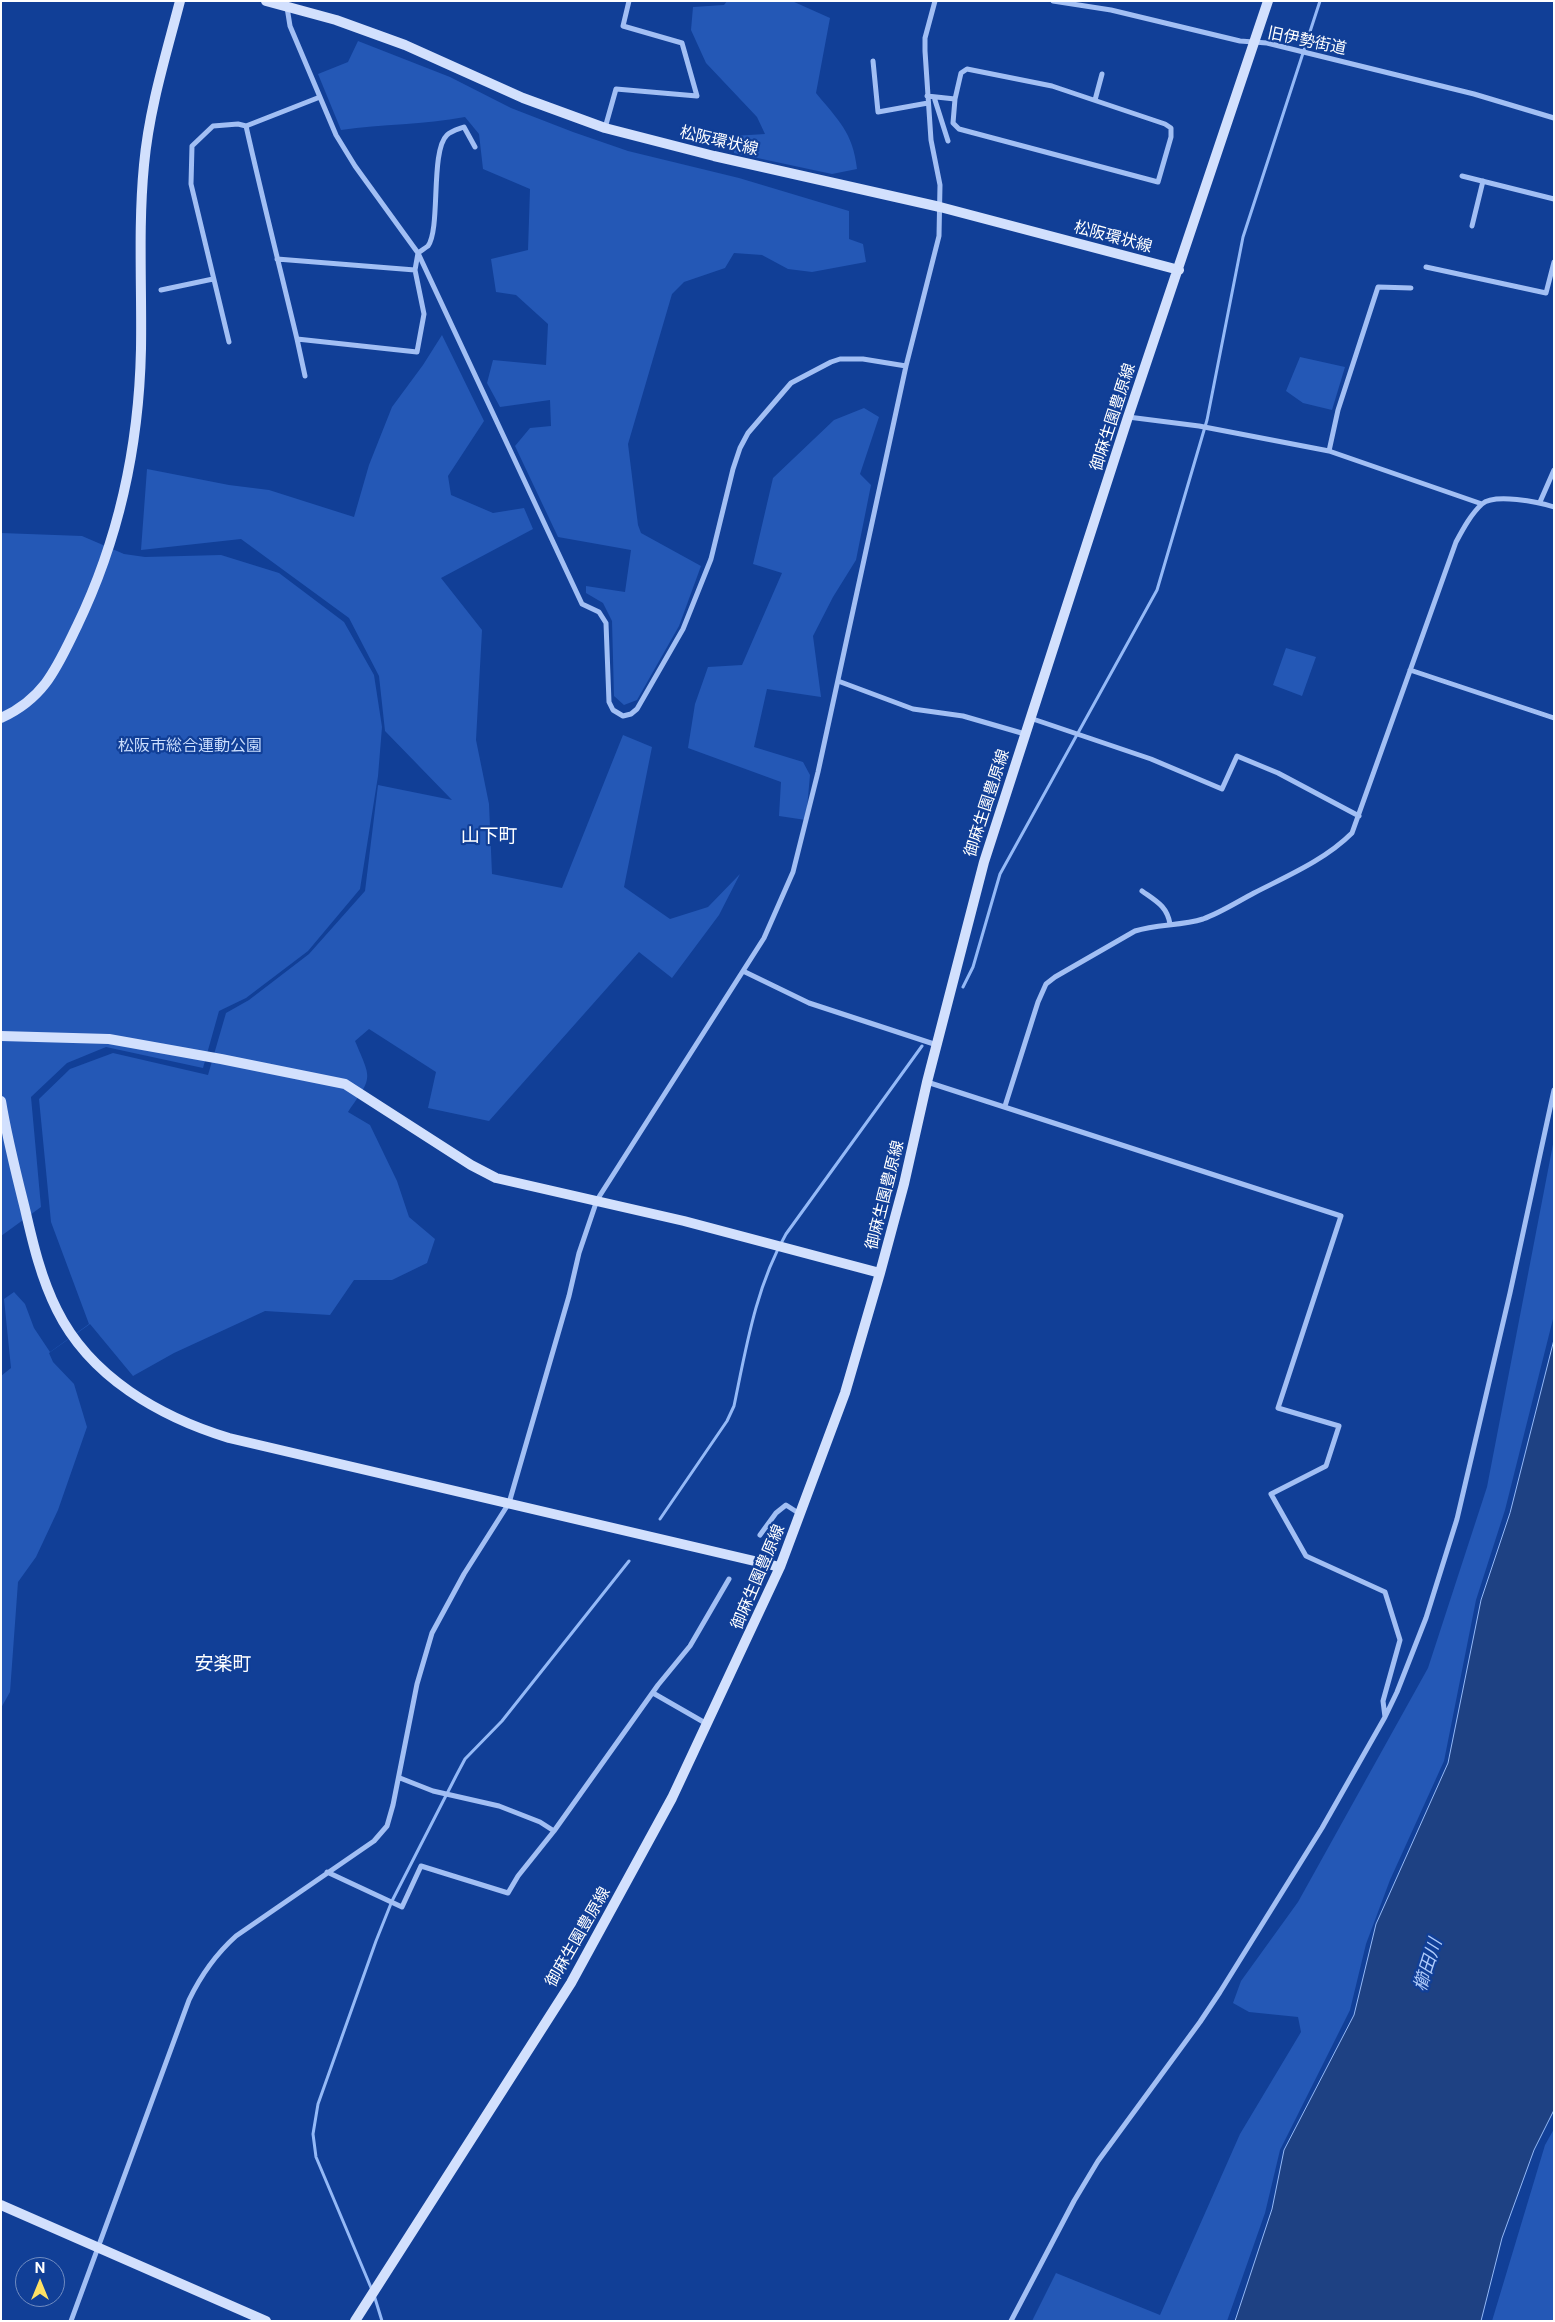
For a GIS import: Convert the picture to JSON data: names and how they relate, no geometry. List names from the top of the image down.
{
  "streets": {
    "main road": ["松阪環状線", "御麻生園豊原線"],
    "street": ["旧伊勢街道"]
  },
  "crossings": [
    ["旧伊勢街道", "御麻生園豊原線"],
    ["松阪環状線", "御麻生園豊原線"]
  ],
  "districts": ["山下町", "安楽町"],
  "water": ["櫛田川"],
  "parks": ["松阪市総合運動公園"],
  "north": "top"
}
